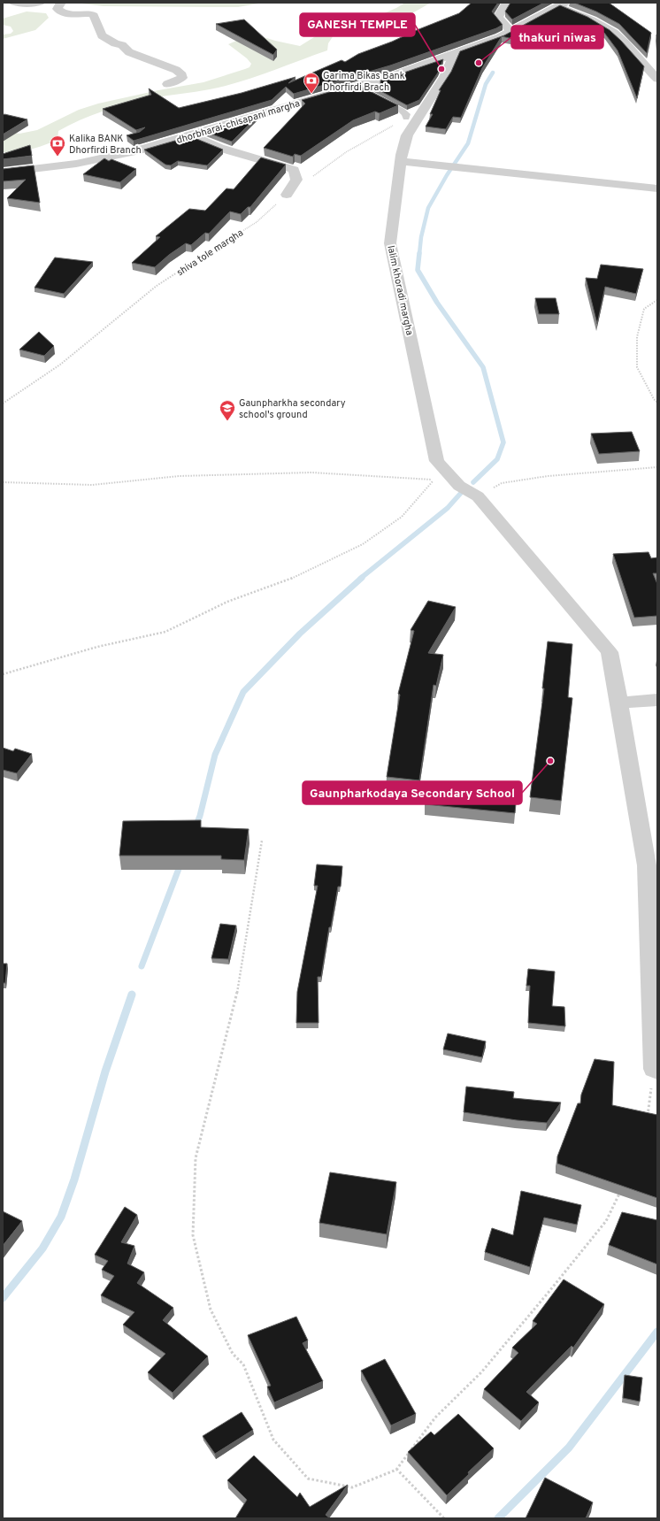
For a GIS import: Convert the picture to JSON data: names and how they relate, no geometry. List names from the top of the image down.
{
  "streets": {
    "street": ["dhorbharai-chisapani margha", "lalim khoradi margha"],
    "path": ["shiva tole margha"]
  },
  "crossings": [
    ["dhorbharai-chisapani margha", "lalim khoradi margha"]
  ],
  "places": {
    "other": ["thakuri niwas", "GANESH TEMPLE", "Gaunpharkodaya Secondary School"],
    "bank": ["Garima Bikas Bank Dhorfirdi Brach", "Kalika BANK Dhorfirdi Branch"],
    "school or university": ["Gaunpharkha secondary school's ground"]
  }
}
